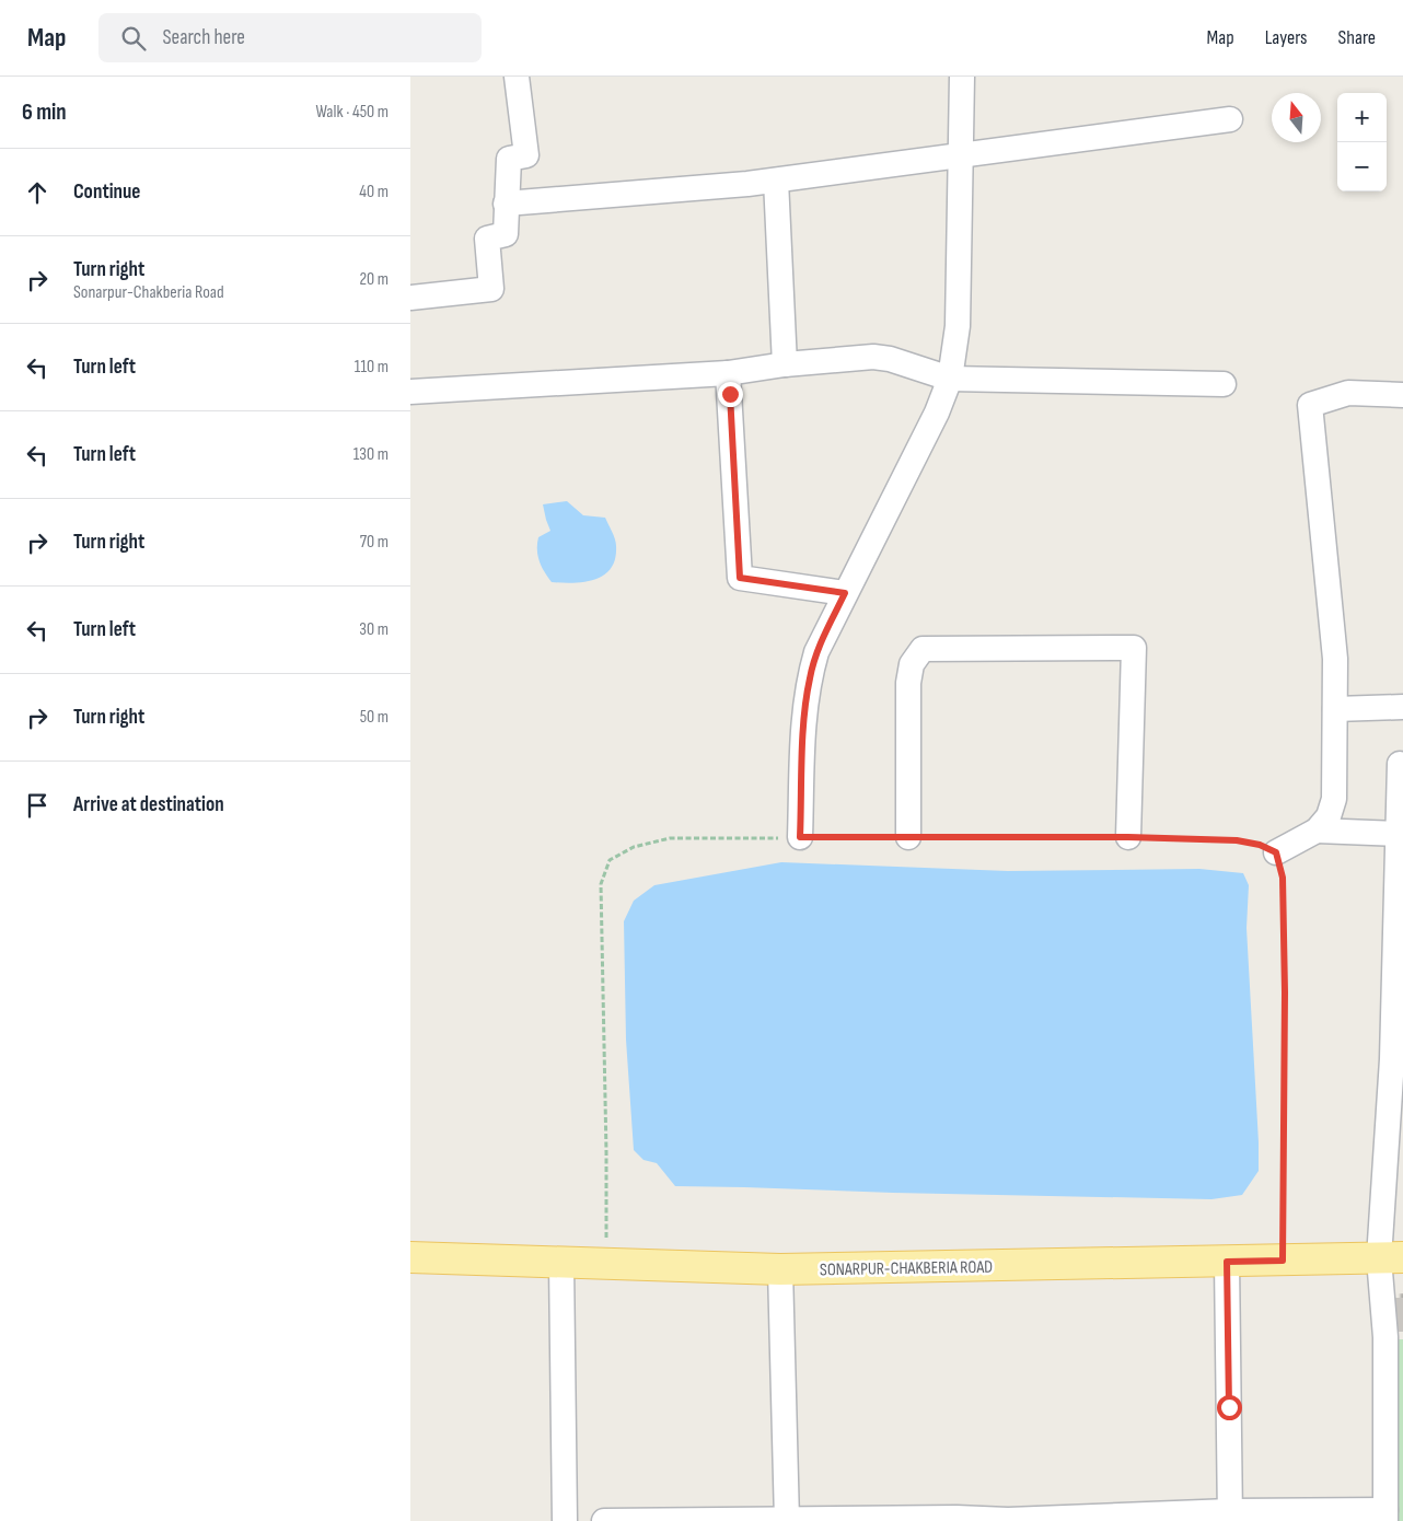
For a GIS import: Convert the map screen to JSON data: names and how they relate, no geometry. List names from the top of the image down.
{
  "streets": {
    "main road": ["SONARPUR-CHAKBERIA ROAD"]
  },
  "north": "top",
  "page": {
    "header": "Map",
    "search": "Search here",
    "nav": ["Map", "Layers", "Share"],
    "heading": ["6 min", "Walk · 450 m"],
    "map_buttons": ["+", "−"],
    "list": [
      ["Continue", "40 m"],
      ["Turn right", "Sonarpur-Chakberia Road", "20 m"],
      ["Turn left", "110 m"],
      ["Turn left", "130 m"],
      ["Turn right", "70 m"],
      ["Turn left", "30 m"],
      ["Turn right", "50 m"],
      "Arrive at destination"
    ]
  }
}
